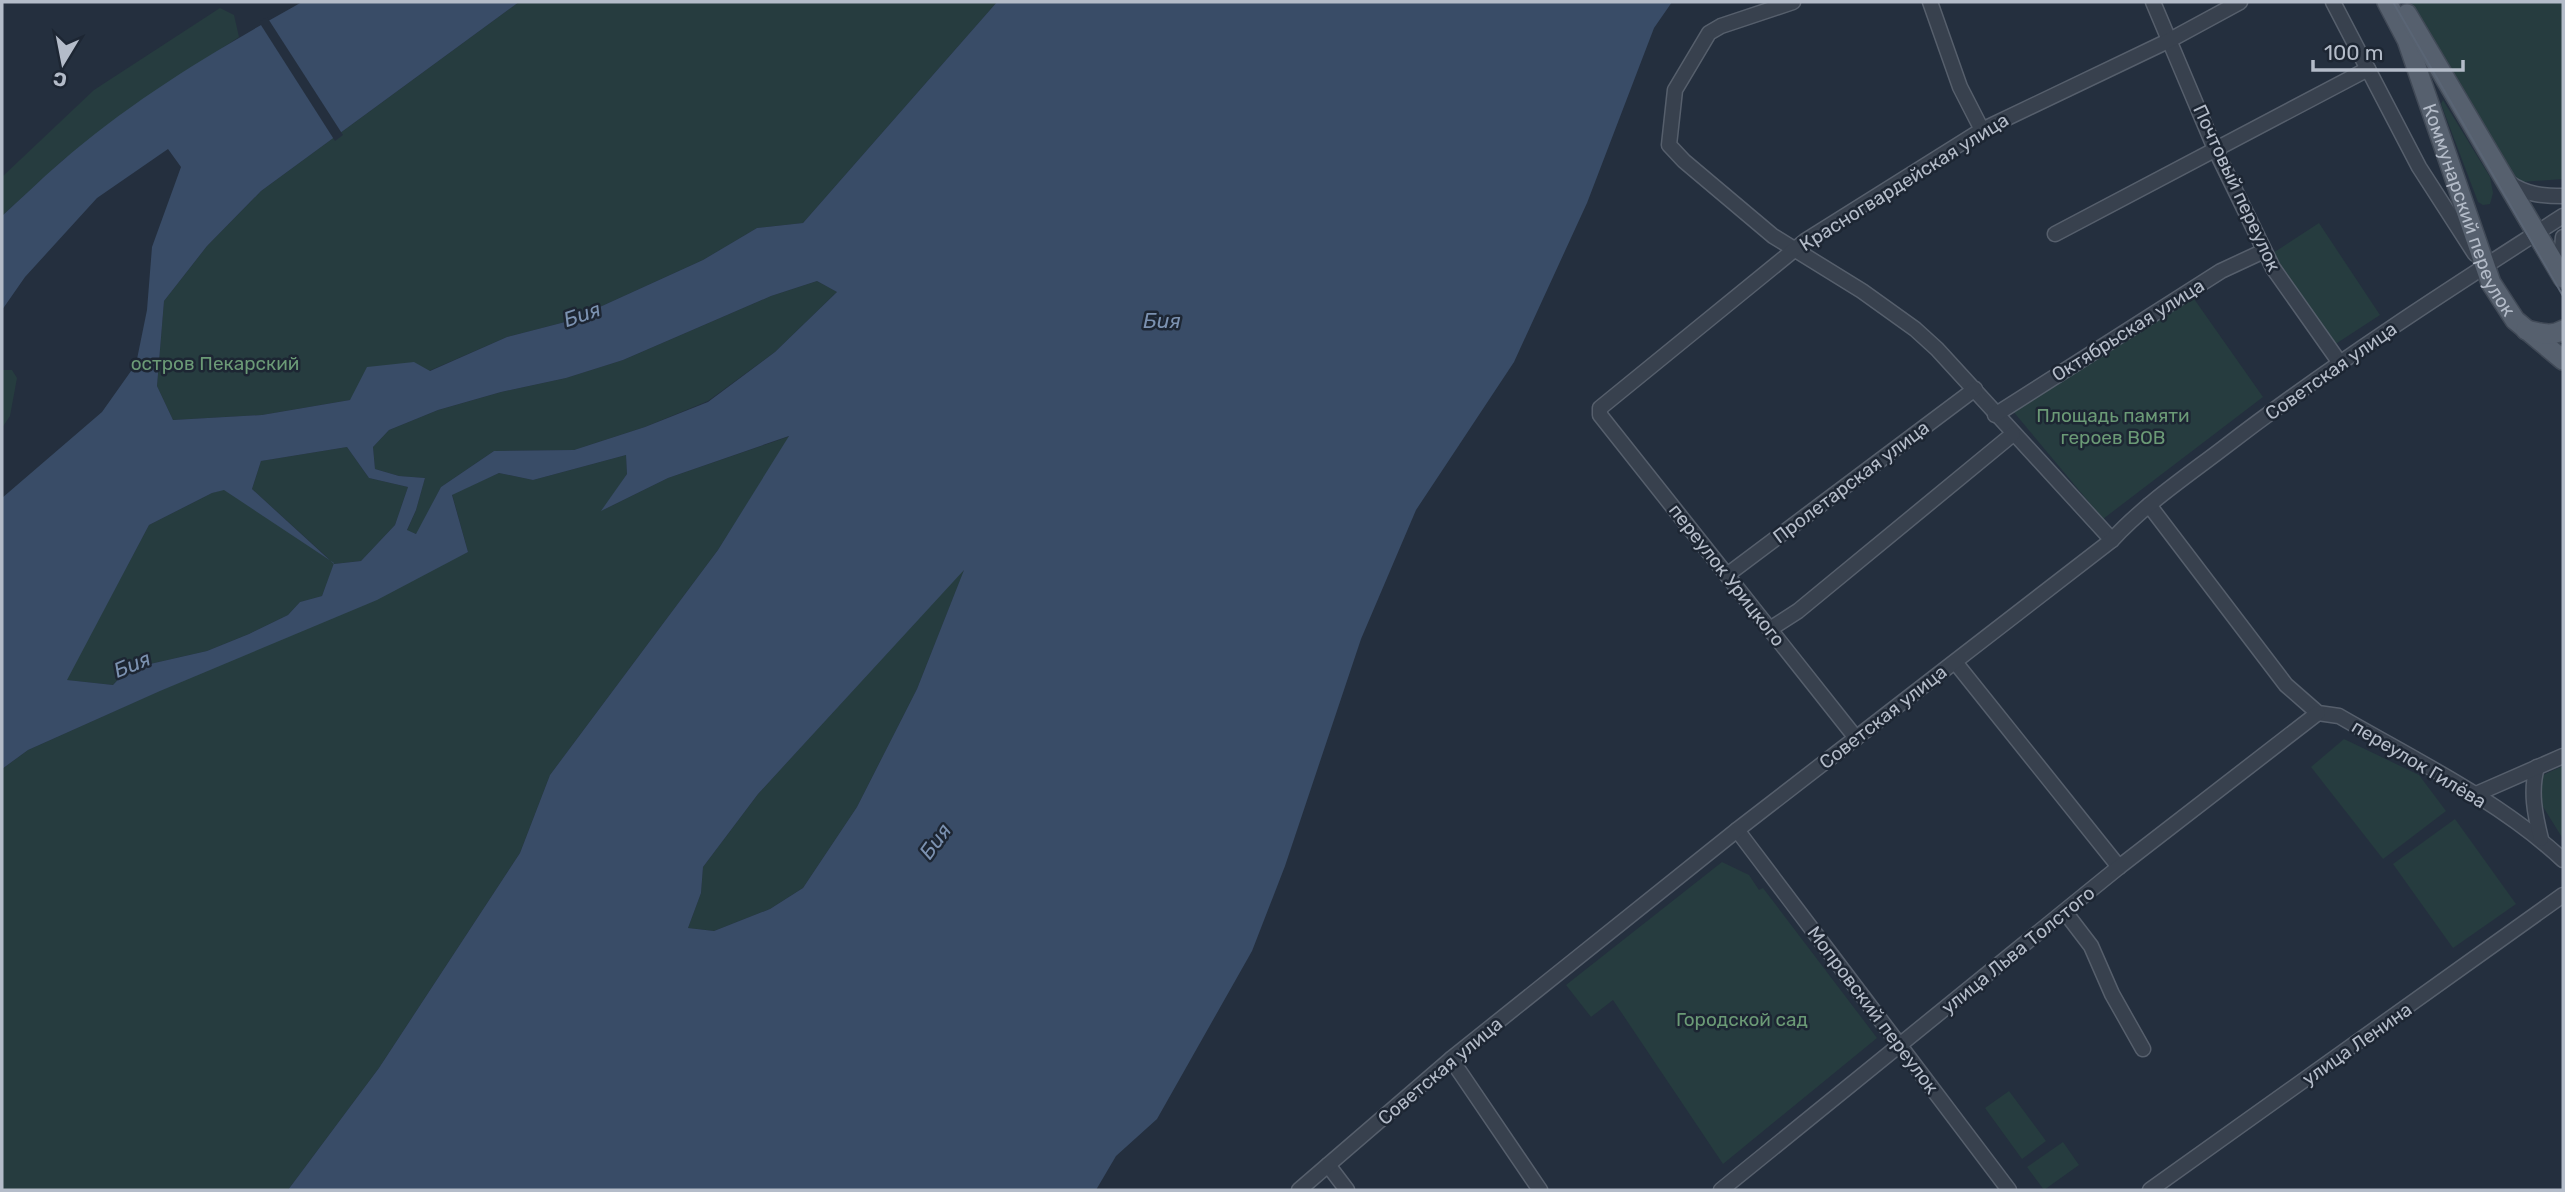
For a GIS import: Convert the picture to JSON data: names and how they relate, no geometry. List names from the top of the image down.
{
  "streets": {
    "main road": ["Коммунарский переулок"],
    "street": [
      "Красногвардейская улица",
      "Почтовый переулок",
      "Октябрьская улица",
      "Советская улица",
      "Пролетарская улица",
      "переулок Урицкого",
      "переулок Гилёва",
      "улица Льва Толстого",
      "Мопровский переулок",
      "улица Ленина"
    ]
  },
  "crossings": [
    ["Красногвардейская улица", "Почтовый переулок"],
    ["Красногвардейская улица", "переулок Урицкого"],
    ["Почтовый переулок", "Октябрьская улица"],
    ["Почтовый переулок", "Советская улица"],
    ["Коммунарский переулок", "Советская улица"],
    ["Советская улица", "переулок Урицкого"],
    ["Советская улица", "переулок Гилёва"],
    ["Советская улица", "Мопровский переулок"],
    ["Пролетарская улица", "переулок Урицкого"],
    ["переулок Гилёва", "улица Льва Толстого"],
    ["улица Льва Толстого", "Мопровский переулок"]
  ],
  "water": ["Бия"],
  "parks": ["остров Пекарский", "Площадь памяти героев ВОВ", "Городской сад"],
  "scale_bar": "100 m",
  "north": "bottom"
}
